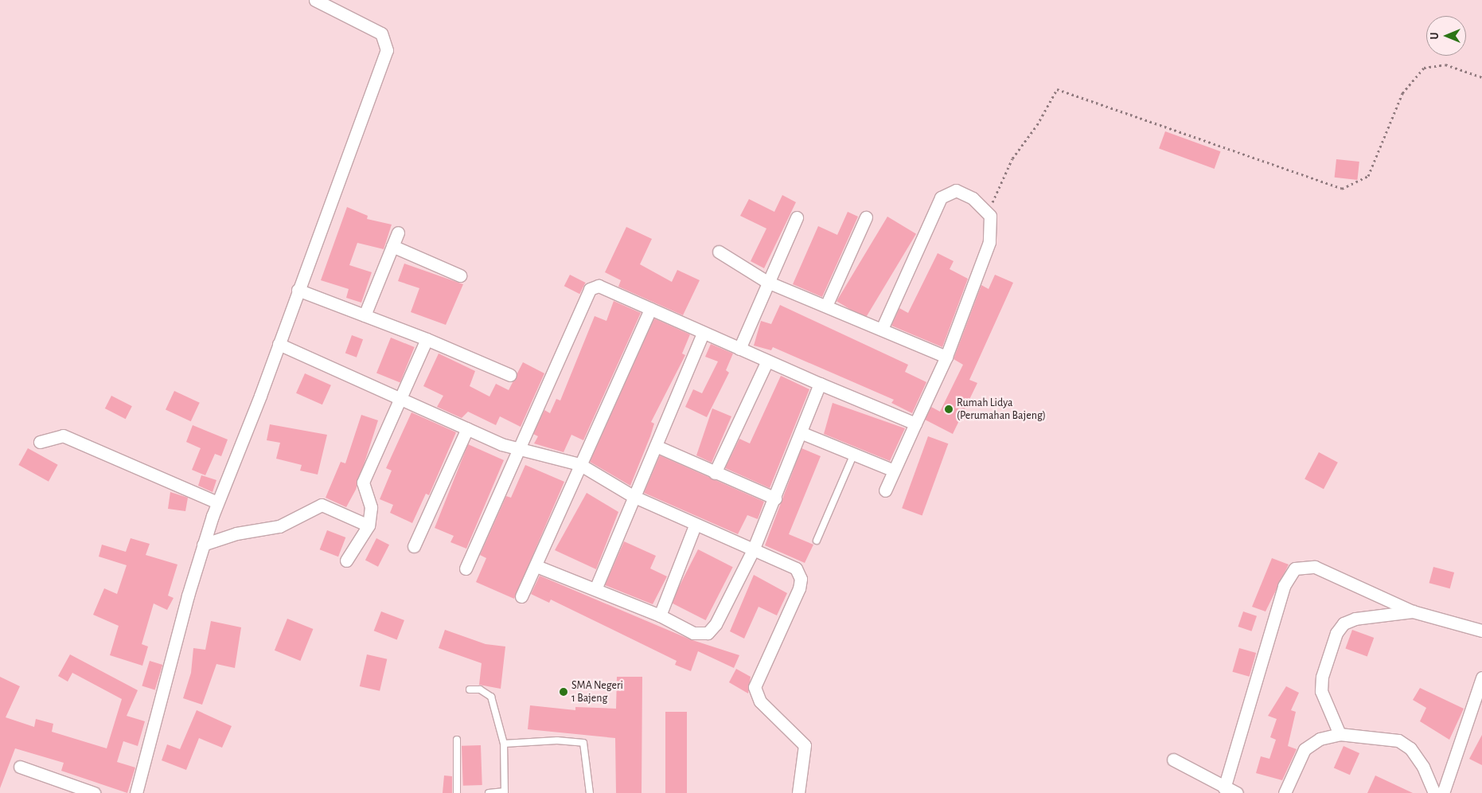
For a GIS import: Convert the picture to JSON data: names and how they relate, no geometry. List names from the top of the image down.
{
  "places": ["Rumah Lidya (Perumahan Bajeng)", "SMA Negeri 1 Bajeng"],
  "north": "left"
}
